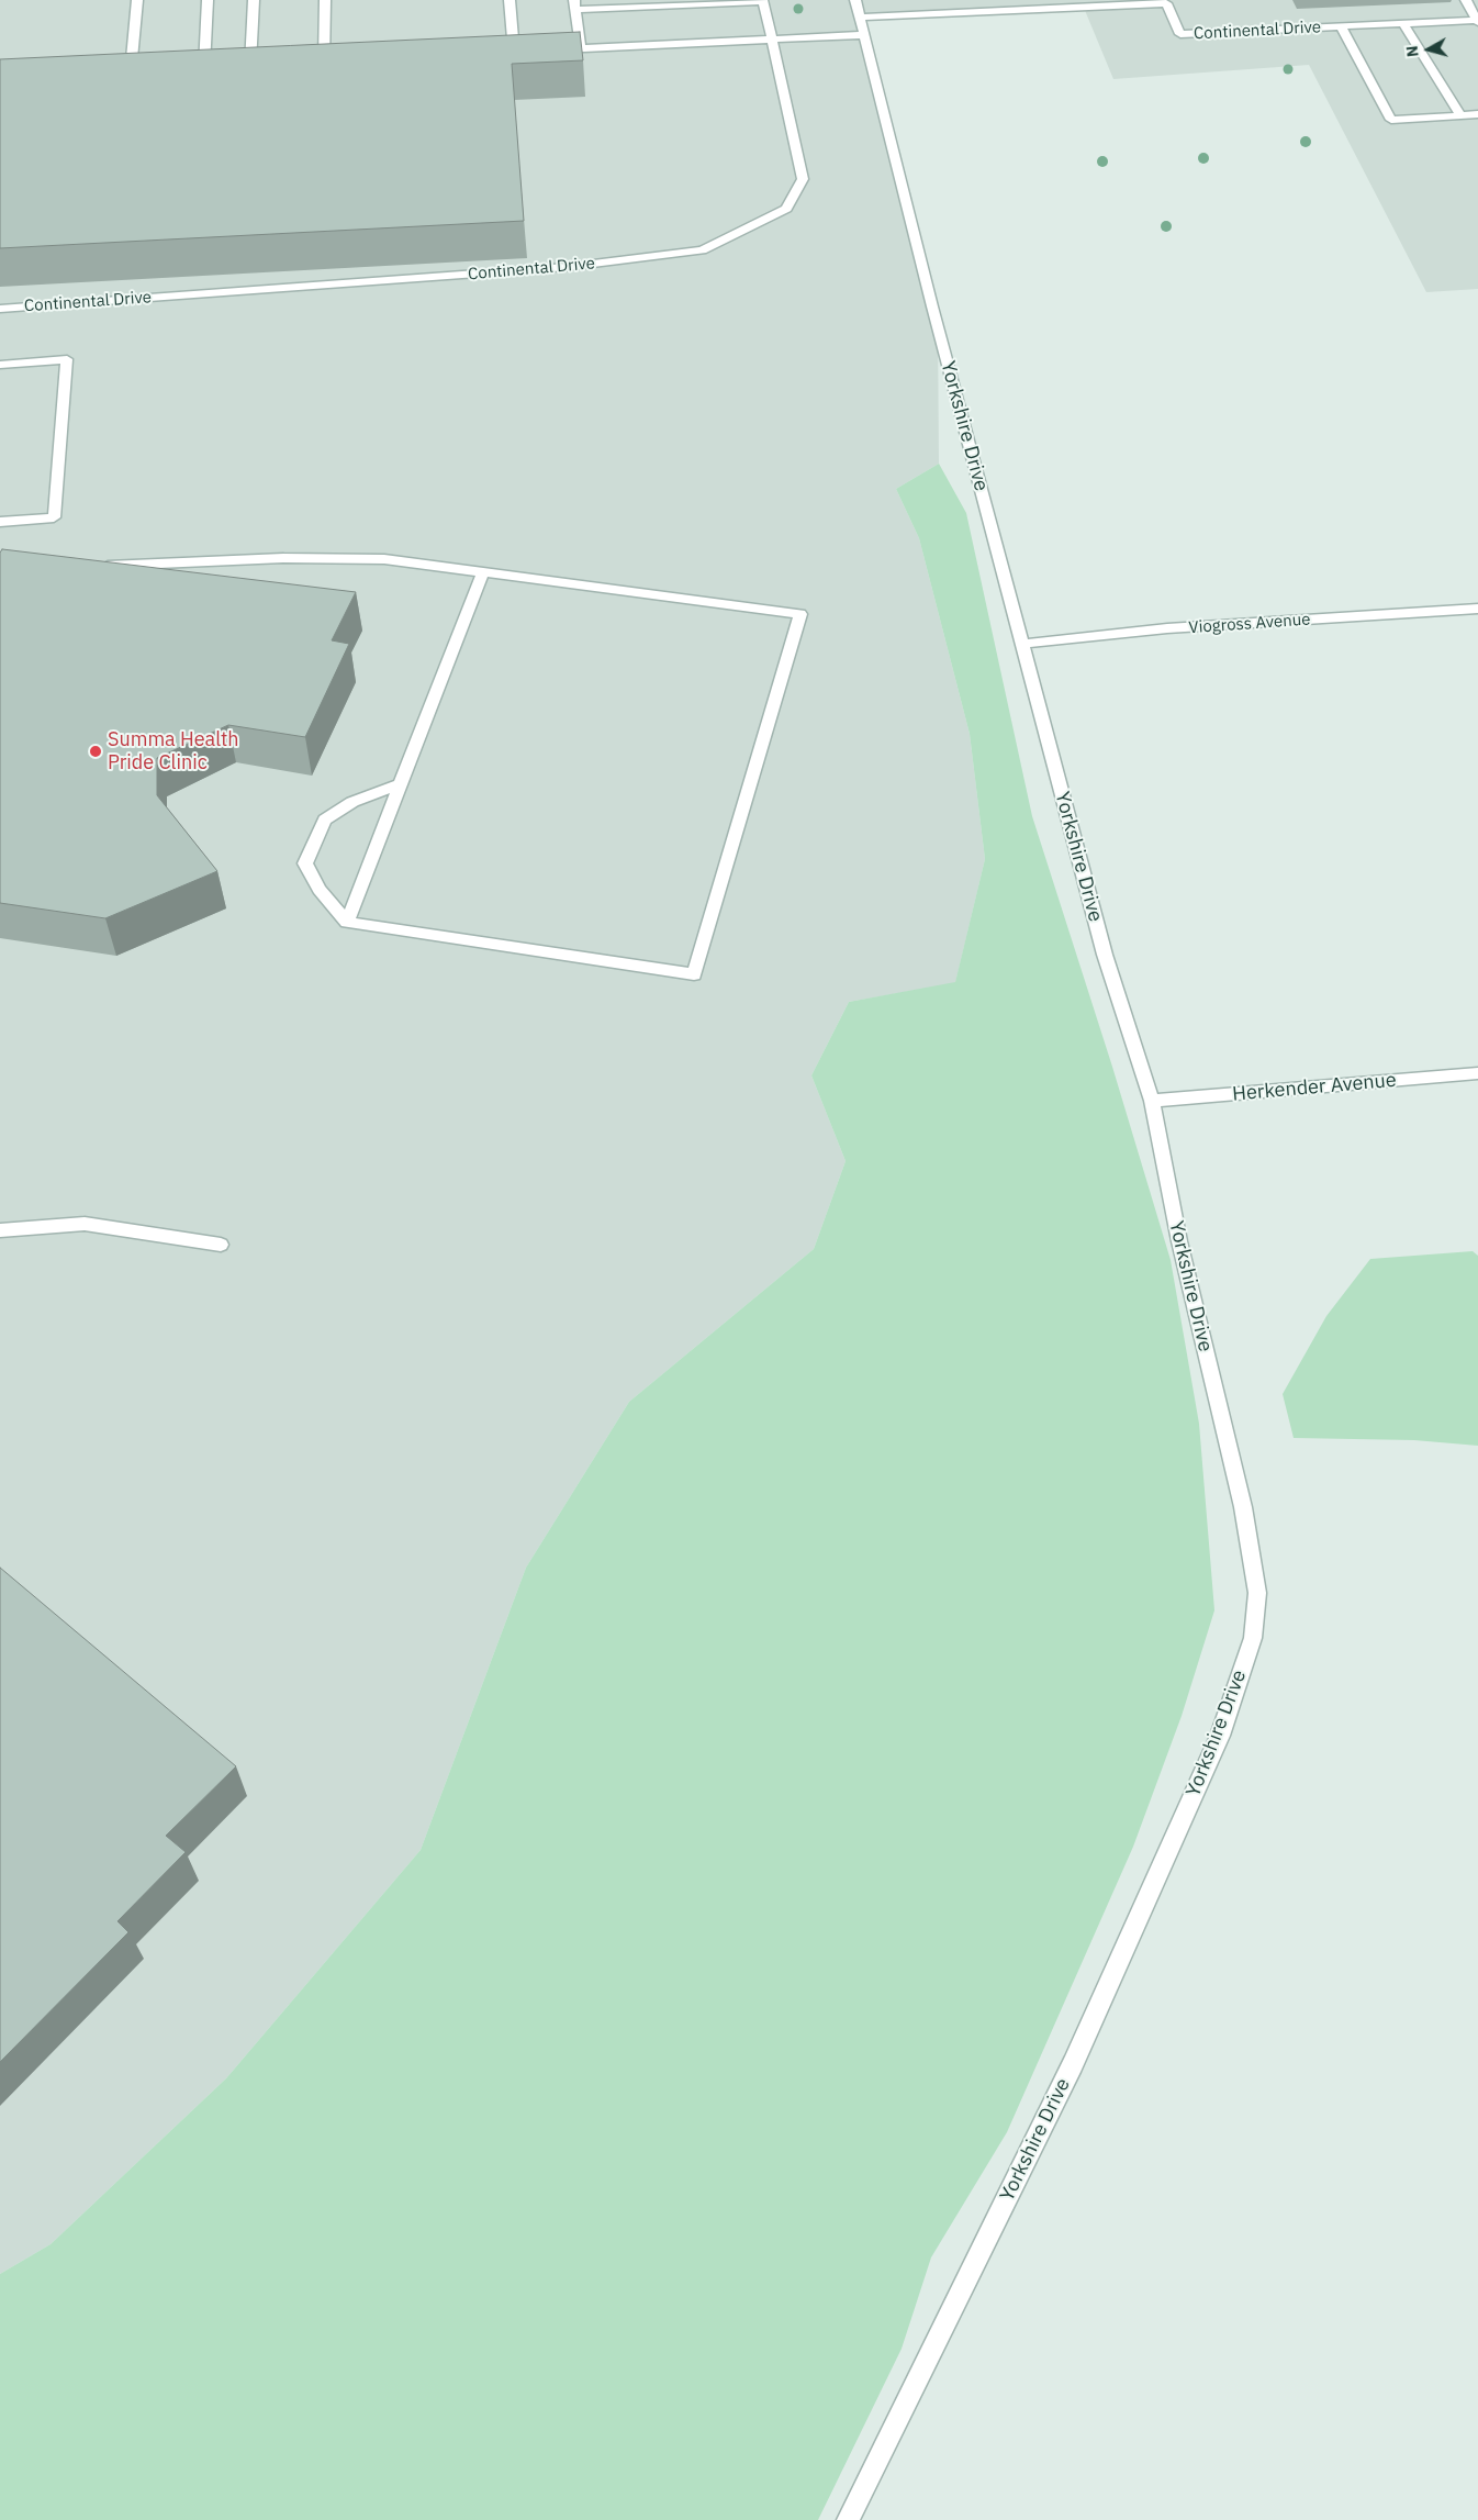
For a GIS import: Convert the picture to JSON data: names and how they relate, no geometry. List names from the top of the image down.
{
  "streets": {
    "street": [
      "Continental Drive",
      "Yorkshire Drive",
      "Viogross Avenue",
      "Herkender Avenue"
    ]
  },
  "crossings": [
    ["Continental Drive", "Yorkshire Drive"],
    ["Yorkshire Drive", "Viogross Avenue"],
    ["Yorkshire Drive", "Herkender Avenue"]
  ],
  "places": ["Summa Health Pride Clinic"],
  "north": "left"
}
